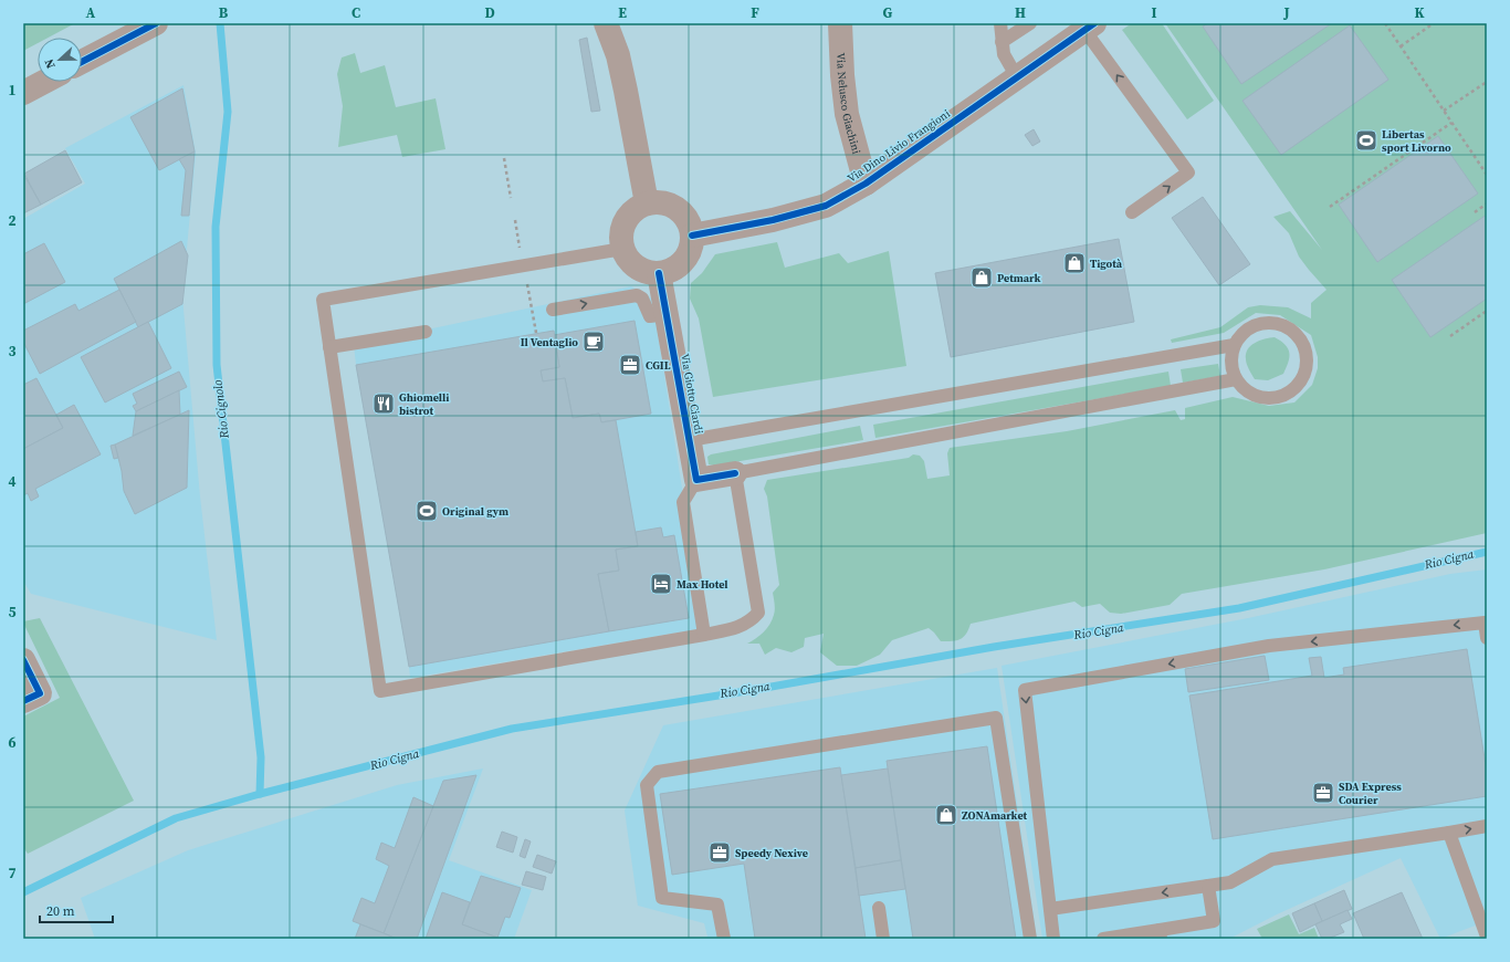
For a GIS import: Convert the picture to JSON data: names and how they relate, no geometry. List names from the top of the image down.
{
  "streets": {
    "street": ["Via Nelusco Giachini", "Via Dino Livio Frangioni", "Via Giotto Ciardi"]
  },
  "crossings": [
    ["Via Nelusco Giachini", "Via Dino Livio Frangioni"],
    ["Via Dino Livio Frangioni", "Via Giotto Ciardi"]
  ],
  "water": ["Rio Cignolo", "Rio Cigna"],
  "places": {
    "sports": ["Libertas sport Livorno", "Original gym"],
    "shop": ["Tigotà", "Petmark", "ZONAmarket"],
    "cafe": ["Il Ventaglio"],
    "office": ["CGIL", "SDA Express Courier", "Speedy Nexive"],
    "restaurant": ["Ghiomelli bistrot"],
    "hotel": ["Max Hotel"]
  },
  "scale_bar": "20 m",
  "north": "left",
  "grid": {
    "columns": [
      "A",
      "B",
      "C",
      "D",
      "E",
      "F",
      "G",
      "H",
      "I",
      "J",
      "K"
    ],
    "rows": [
      "1",
      "2",
      "3",
      "4",
      "5",
      "6",
      "7"
    ]
  }
}
